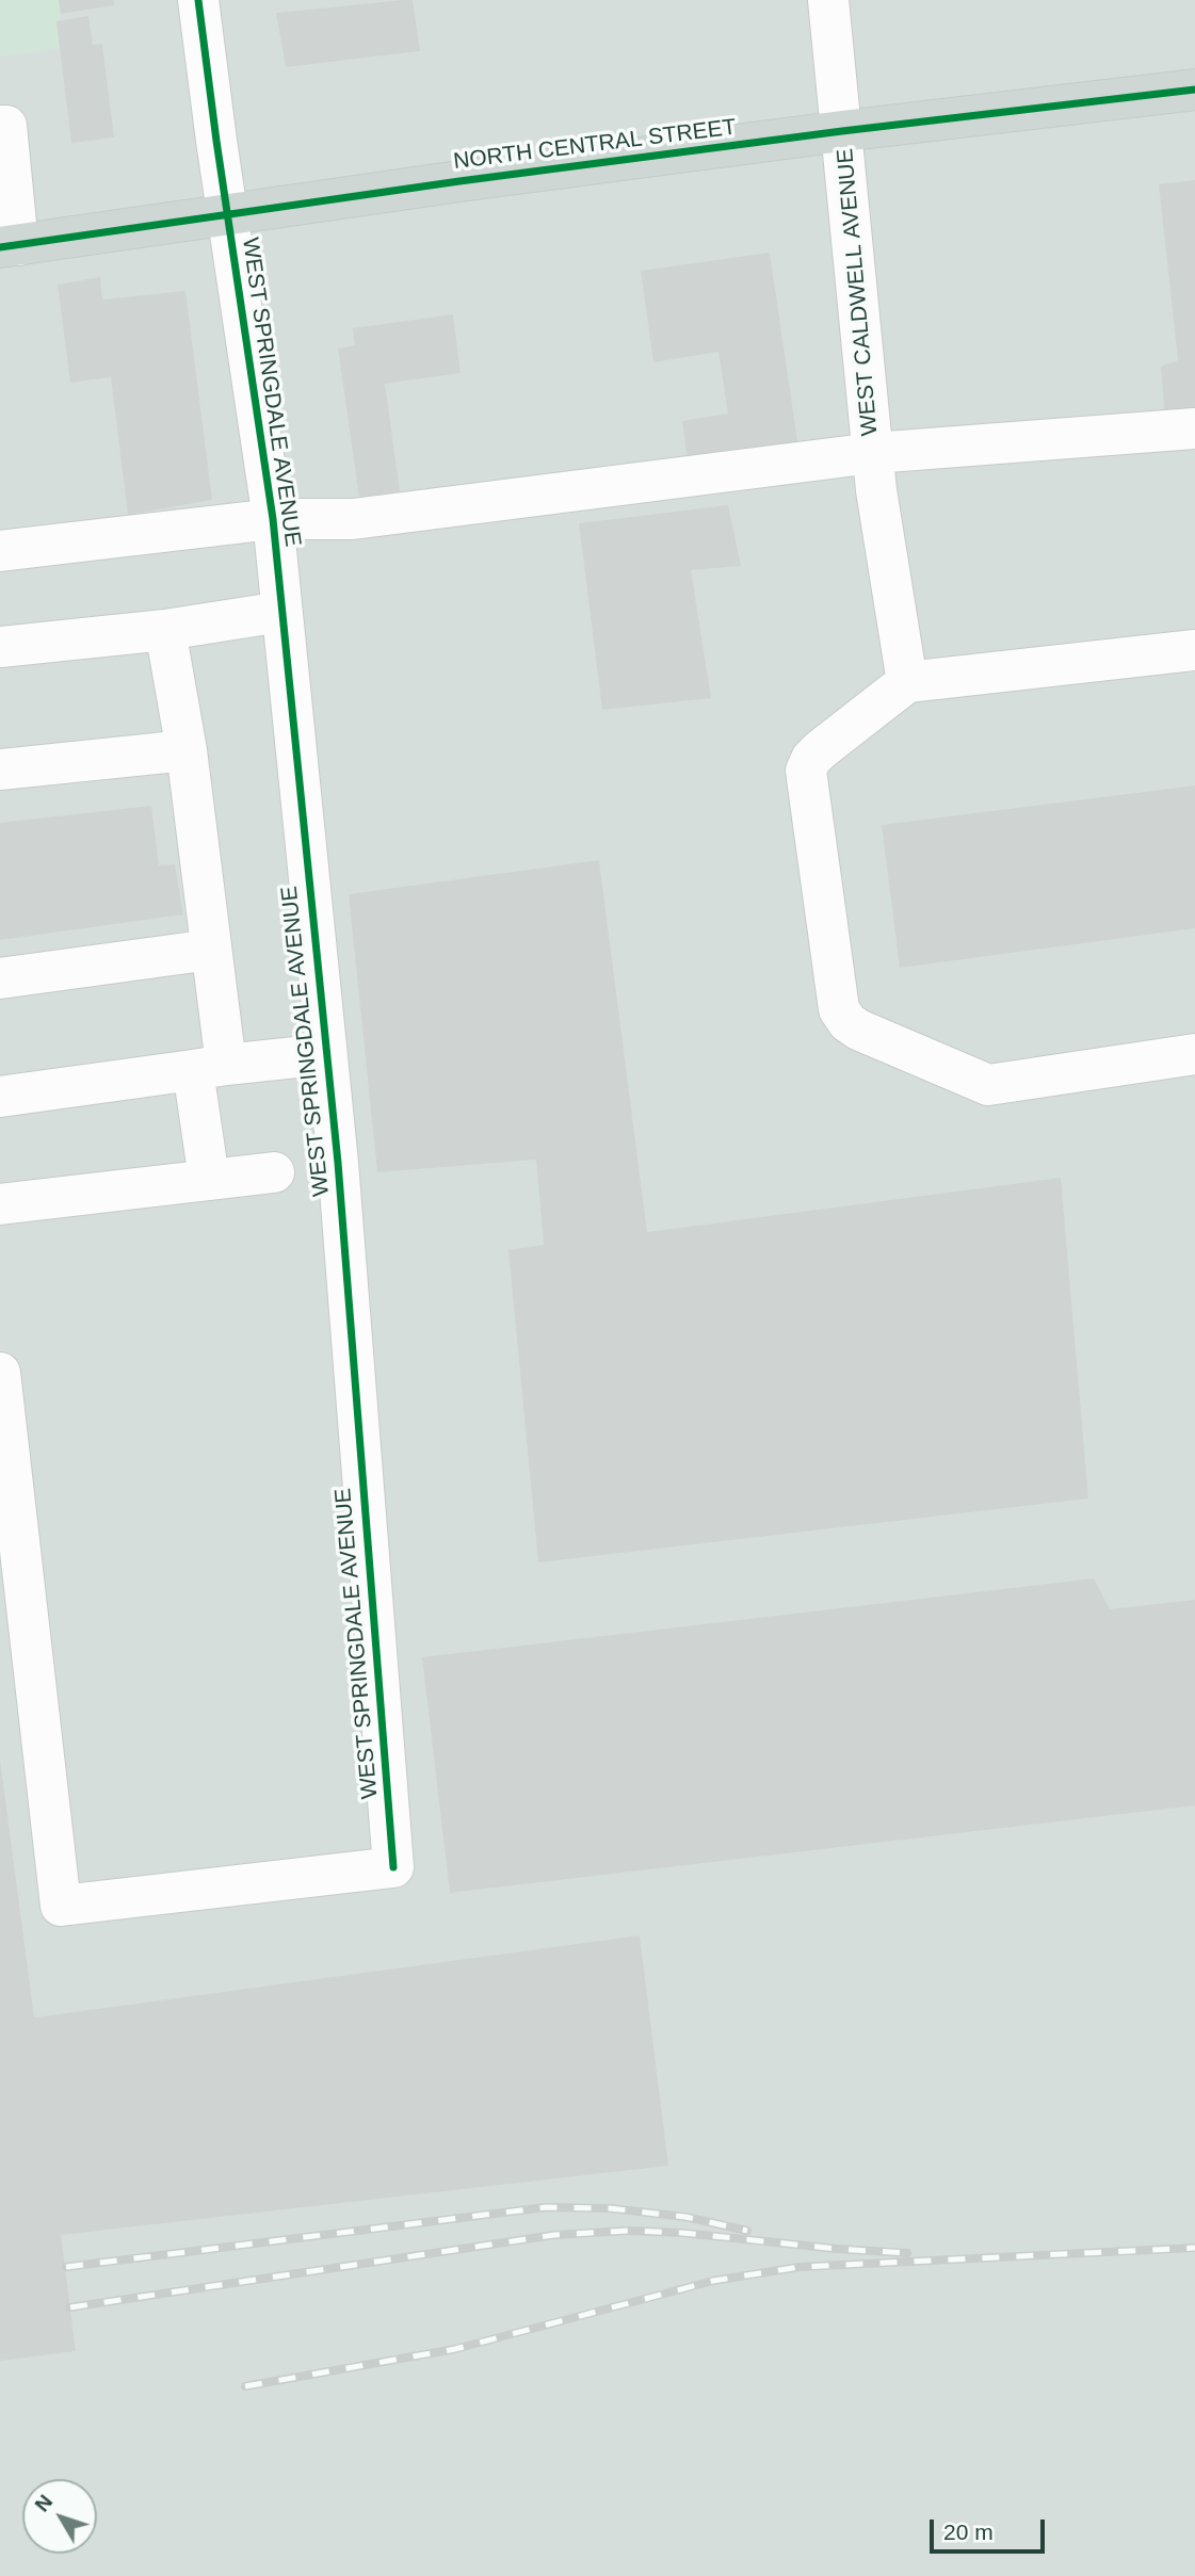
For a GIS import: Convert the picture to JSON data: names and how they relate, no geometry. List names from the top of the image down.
{
  "streets": {
    "main road": ["NORTH CENTRAL STREET"],
    "street": ["WEST CALDWELL AVENUE", "WEST SPRINGDALE AVENUE"]
  },
  "crossings": [
    ["NORTH CENTRAL STREET", "WEST CALDWELL AVENUE"],
    ["NORTH CENTRAL STREET", "WEST SPRINGDALE AVENUE"]
  ],
  "scale_bar": "20 m",
  "north": "top left"
}
